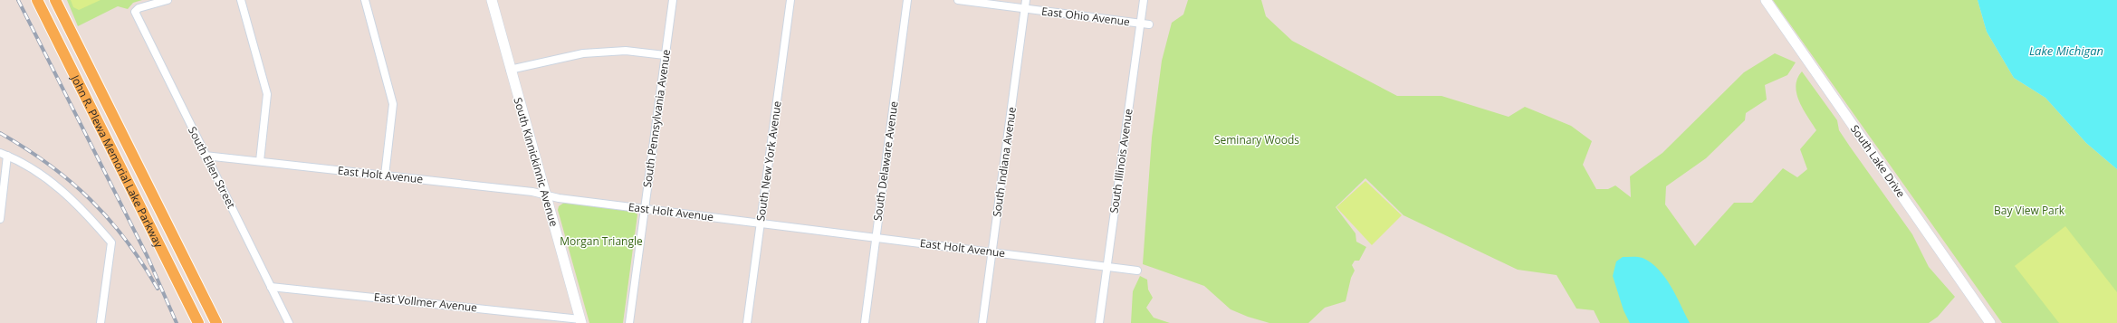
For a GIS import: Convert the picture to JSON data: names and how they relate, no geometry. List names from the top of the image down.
{
  "streets": {
    "main road": ["John R. Plewa Memorial Lake Parkway"],
    "street": [
      "East Ohio Avenue",
      "South Pennsylvania Avenue",
      "South New York Avenue",
      "South Delaware Avenue",
      "South Illinois Avenue",
      "South Lake Drive",
      "South Kinnickinnic Avenue",
      "South Indiana Avenue",
      "South Ellen Street",
      "East Holt Avenue",
      "East Vollmer Avenue"
    ]
  },
  "crossings": [
    ["East Ohio Avenue", "South Illinois Avenue"],
    ["East Ohio Avenue", "South Indiana Avenue"],
    ["South Pennsylvania Avenue", "East Holt Avenue"],
    ["South New York Avenue", "East Holt Avenue"],
    ["South Delaware Avenue", "East Holt Avenue"],
    ["South Illinois Avenue", "East Holt Avenue"],
    ["South Kinnickinnic Avenue", "East Holt Avenue"],
    ["South Kinnickinnic Avenue", "East Vollmer Avenue"],
    ["South Indiana Avenue", "East Holt Avenue"],
    ["South Ellen Street", "East Holt Avenue"],
    ["South Ellen Street", "East Vollmer Avenue"]
  ],
  "water": ["Lake Michigan"],
  "parks": ["Seminary Woods", "Bay View Park", "Morgan Triangle"]
}
